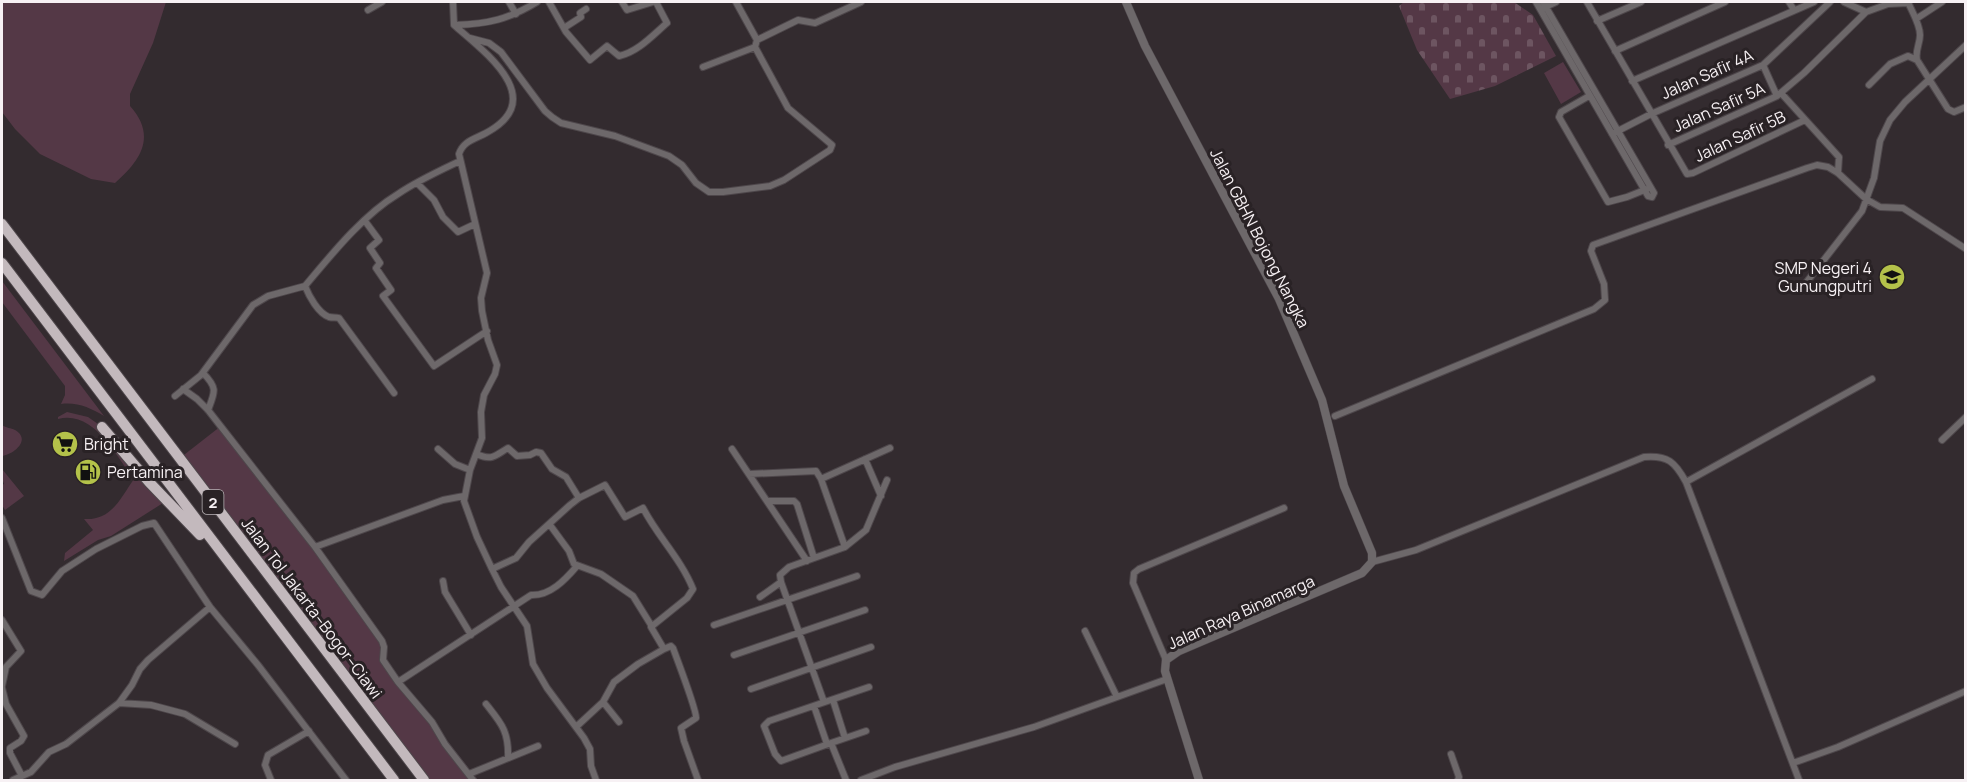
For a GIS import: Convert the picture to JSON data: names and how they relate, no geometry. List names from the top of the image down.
{
  "streets": {
    "highway": ["2", "Jalan Tol Jakarta–Bogor–Ciawi"],
    "street": [
      "Jalan Safir 4A",
      "Jalan Safir 5A",
      "Jalan Safir 5B",
      "Jalan GBHN Bojong Nangka",
      "Jalan Raya Binamarga"
    ]
  },
  "crossings": [
    ["Jalan Safir 5A", "Jalan Safir 5B"],
    ["Jalan GBHN Bojong Nangka", "Jalan Raya Binamarga"]
  ],
  "places": {
    "school or university": ["SMP Negeri 4 Gunungputri"],
    "supermarket": ["Bright"],
    "fuel station": ["Pertamina"]
  }
}
